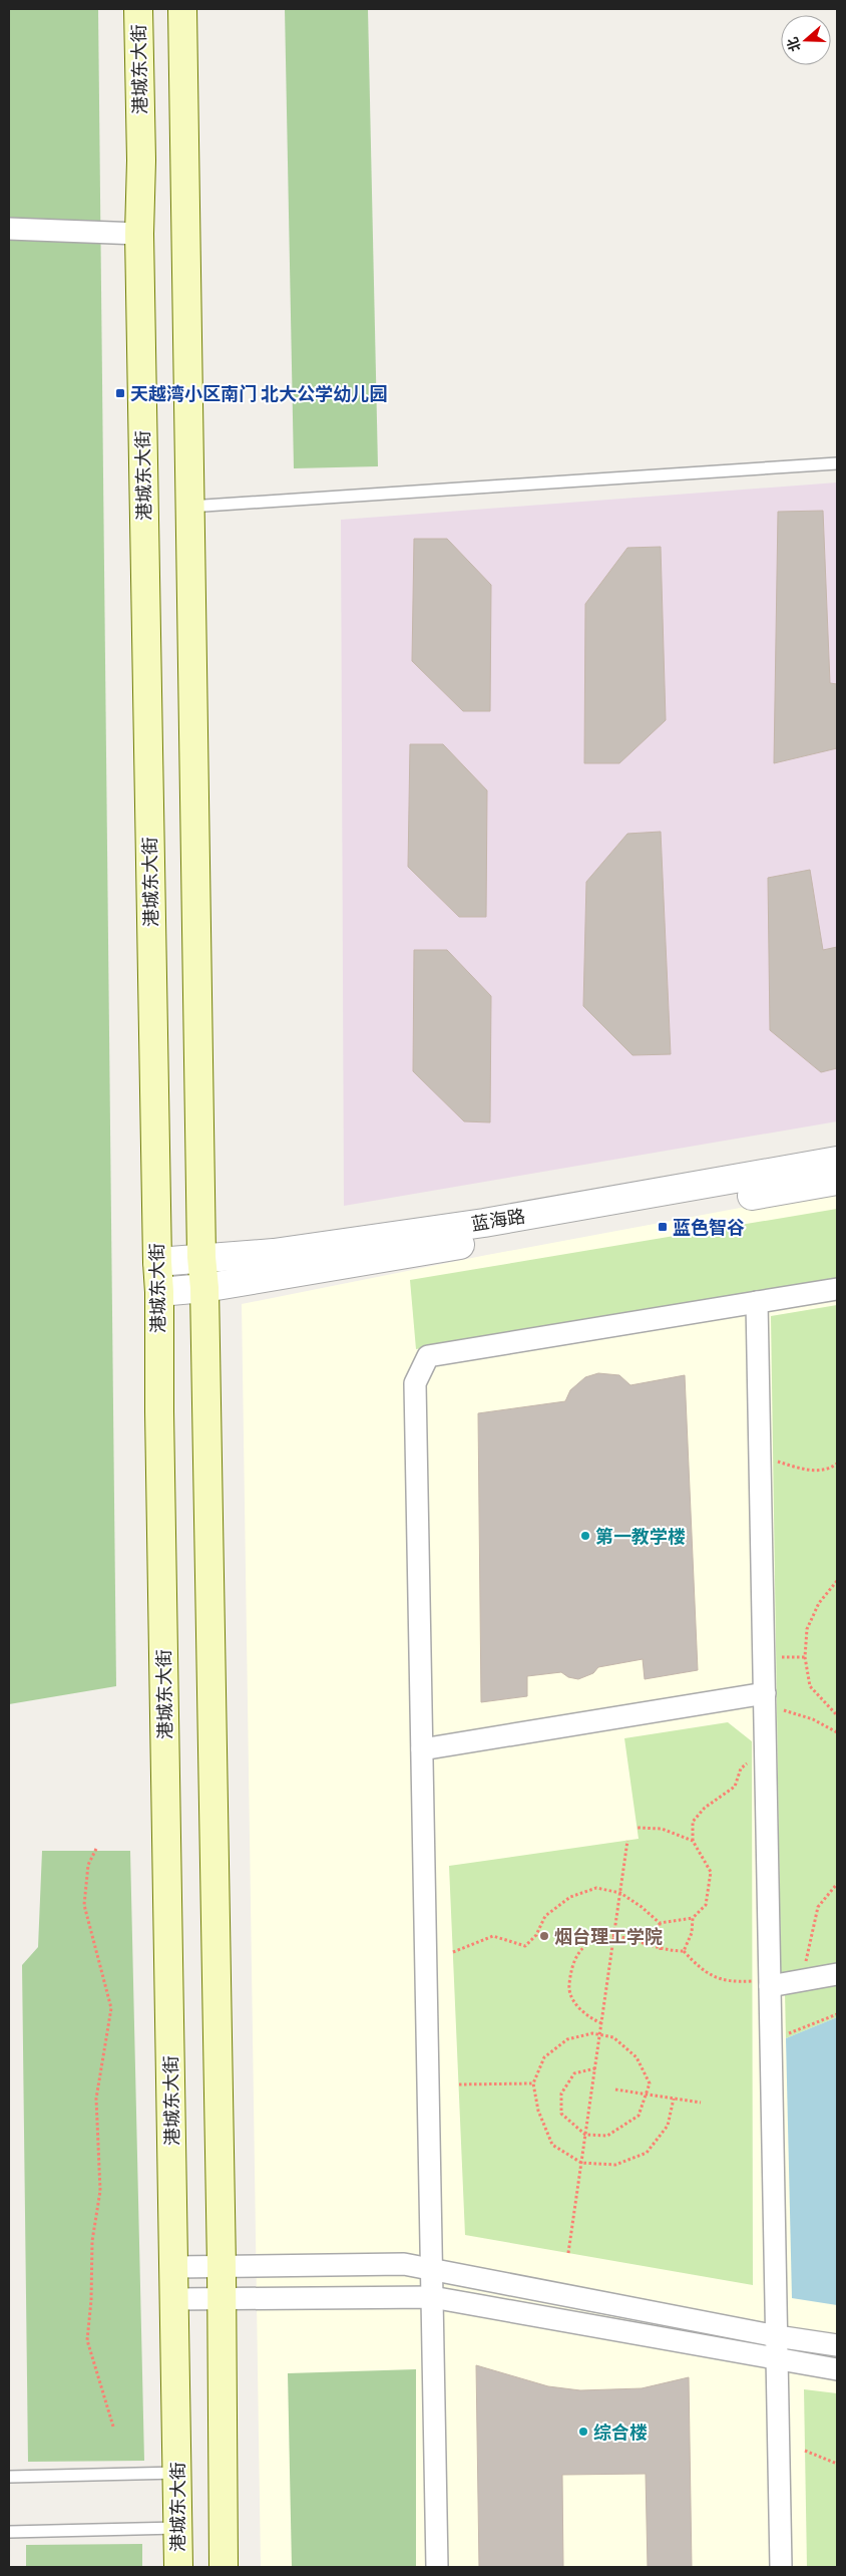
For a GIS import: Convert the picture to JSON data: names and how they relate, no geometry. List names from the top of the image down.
{
  "streets": {
    "main road": ["港城东大街"],
    "street": ["蓝海路"]
  },
  "crossings": [
    ["港城东大街", "蓝海路"]
  ],
  "places": {
    "transit": ["天越湾小区南门 北大公学幼儿园", "蓝色智谷"],
    "other": ["第一教学楼", "烟台理工学院", "综合楼"]
  },
  "north": "left"
}
